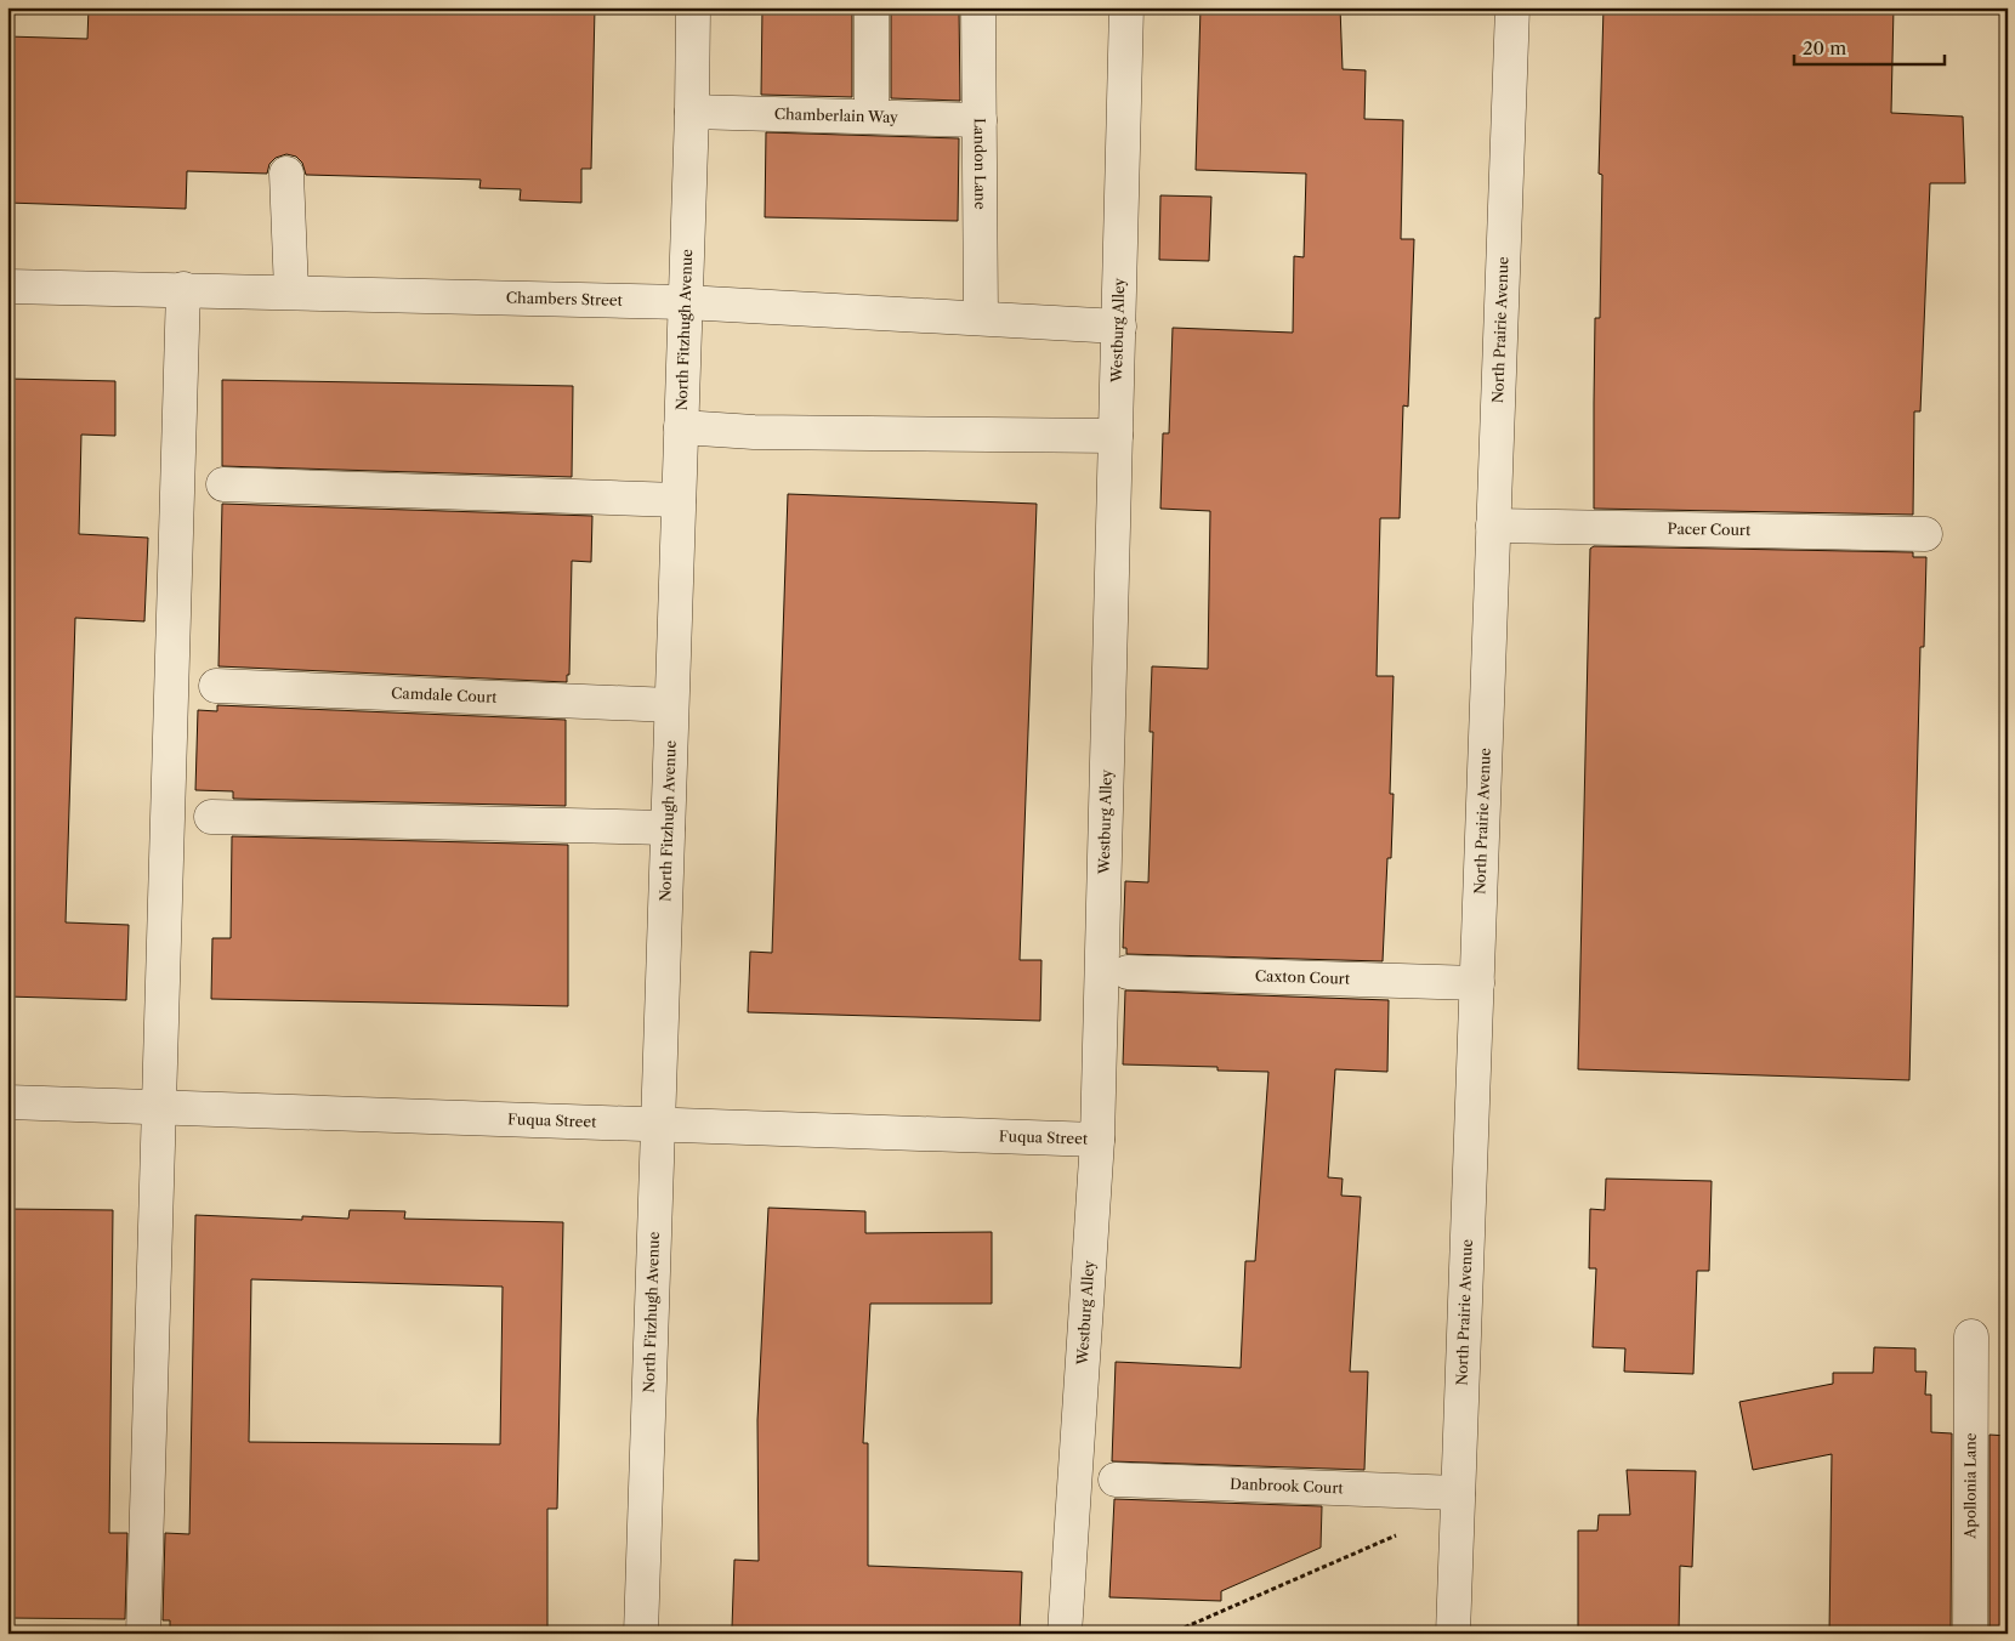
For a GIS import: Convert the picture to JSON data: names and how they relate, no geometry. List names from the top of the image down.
{
  "streets": {
    "street": [
      "Chamberlain Way",
      "Landon Lane",
      "Chambers Street",
      "North Fitzhugh Avenue",
      "North Prairie Avenue",
      "Westburg Alley",
      "Pacer Court",
      "Camdale Court",
      "Caxton Court",
      "Fuqua Street",
      "Apollonia Lane",
      "Danbrook Court"
    ]
  },
  "crossings": [
    ["Chamberlain Way", "Landon Lane"],
    ["Chamberlain Way", "North Fitzhugh Avenue"],
    ["Landon Lane", "Chambers Street"],
    ["Chambers Street", "North Fitzhugh Avenue"],
    ["Chambers Street", "Westburg Alley"],
    ["North Fitzhugh Avenue", "Camdale Court"],
    ["North Fitzhugh Avenue", "Fuqua Street"],
    ["North Prairie Avenue", "Pacer Court"],
    ["North Prairie Avenue", "Caxton Court"],
    ["North Prairie Avenue", "Danbrook Court"],
    ["Westburg Alley", "Fuqua Street"]
  ],
  "scale_bar": "20 m"
}
